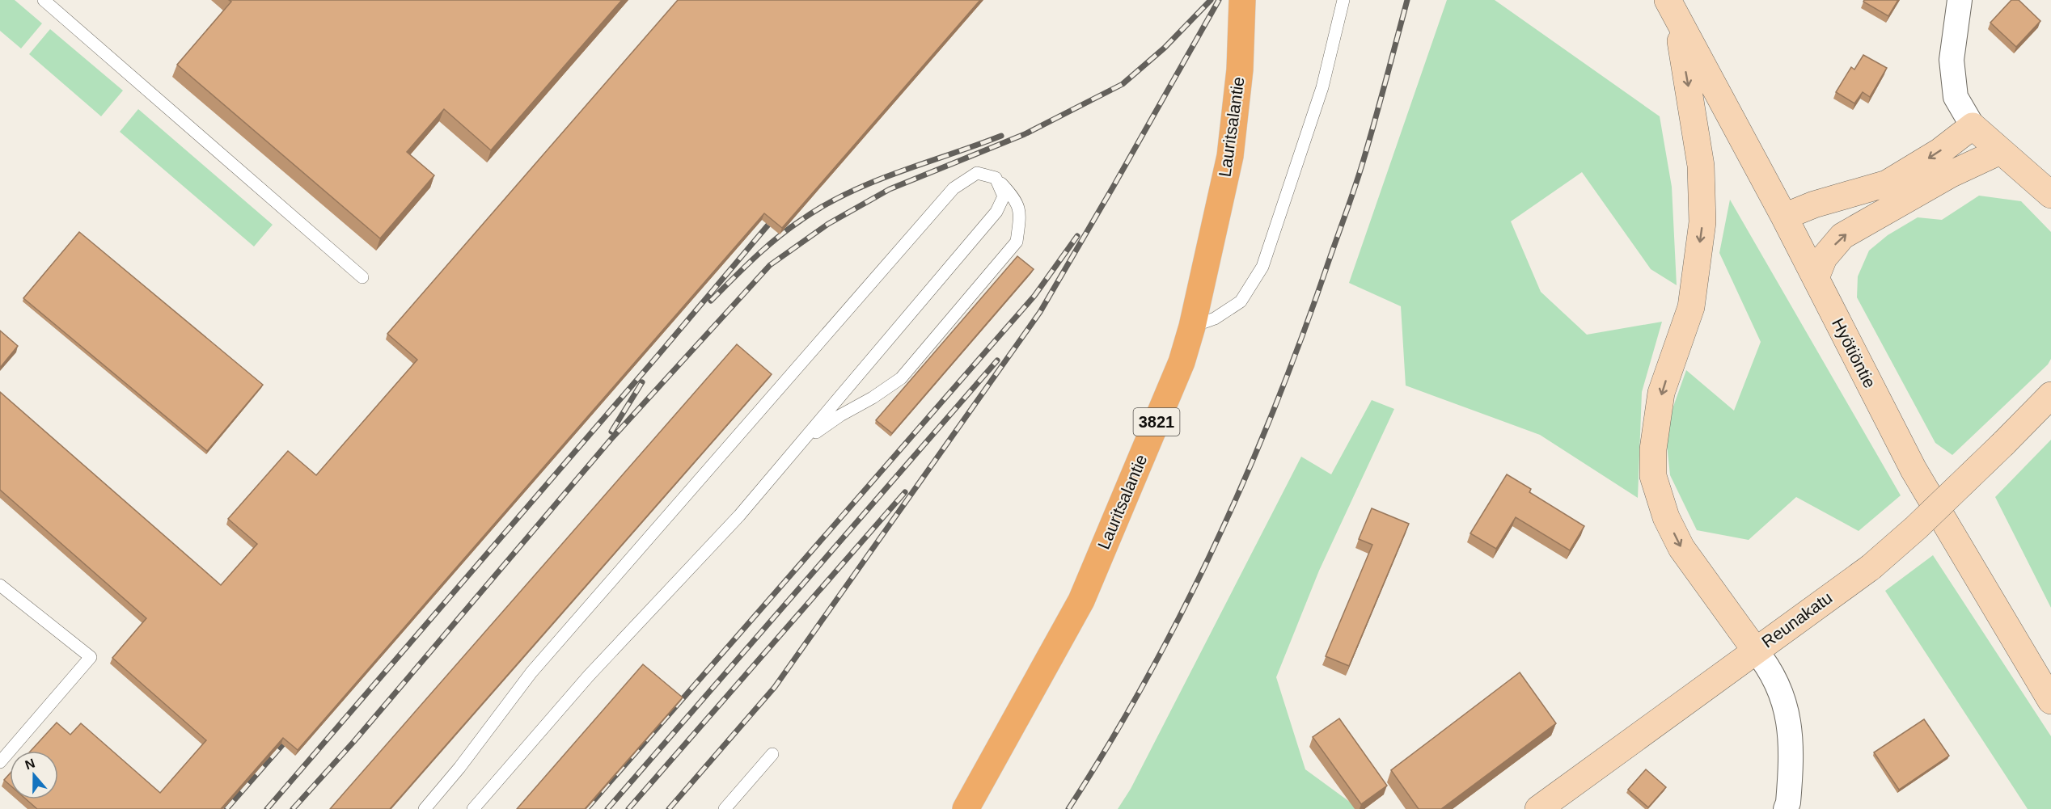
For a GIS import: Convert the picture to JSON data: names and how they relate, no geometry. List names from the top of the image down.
{
  "streets": {
    "main road": [
      "Lauritsalantie",
      "Hyötiöntie",
      "3821",
      "Reunakatu"
    ]
  },
  "north": "top"
}
